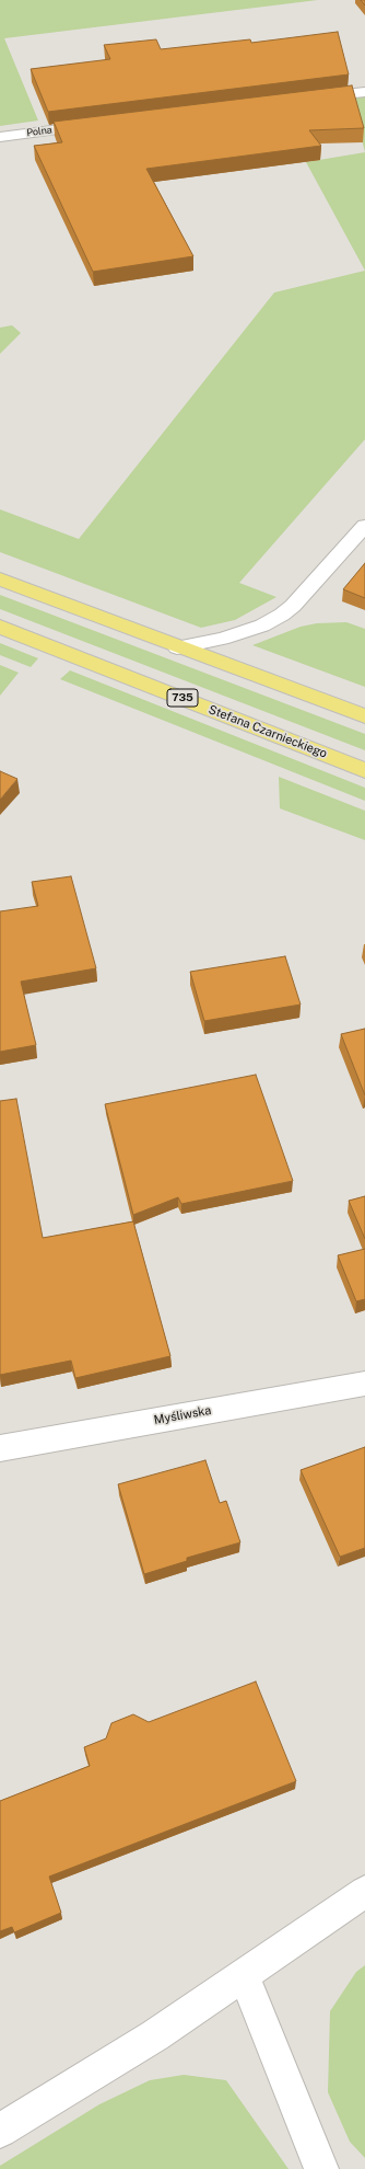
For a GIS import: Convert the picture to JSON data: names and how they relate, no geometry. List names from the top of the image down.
{
  "streets": {
    "main road": ["735", "Stefana Czarnieckiego"],
    "street": ["Polna", "Myśliwska"]
  }
}
